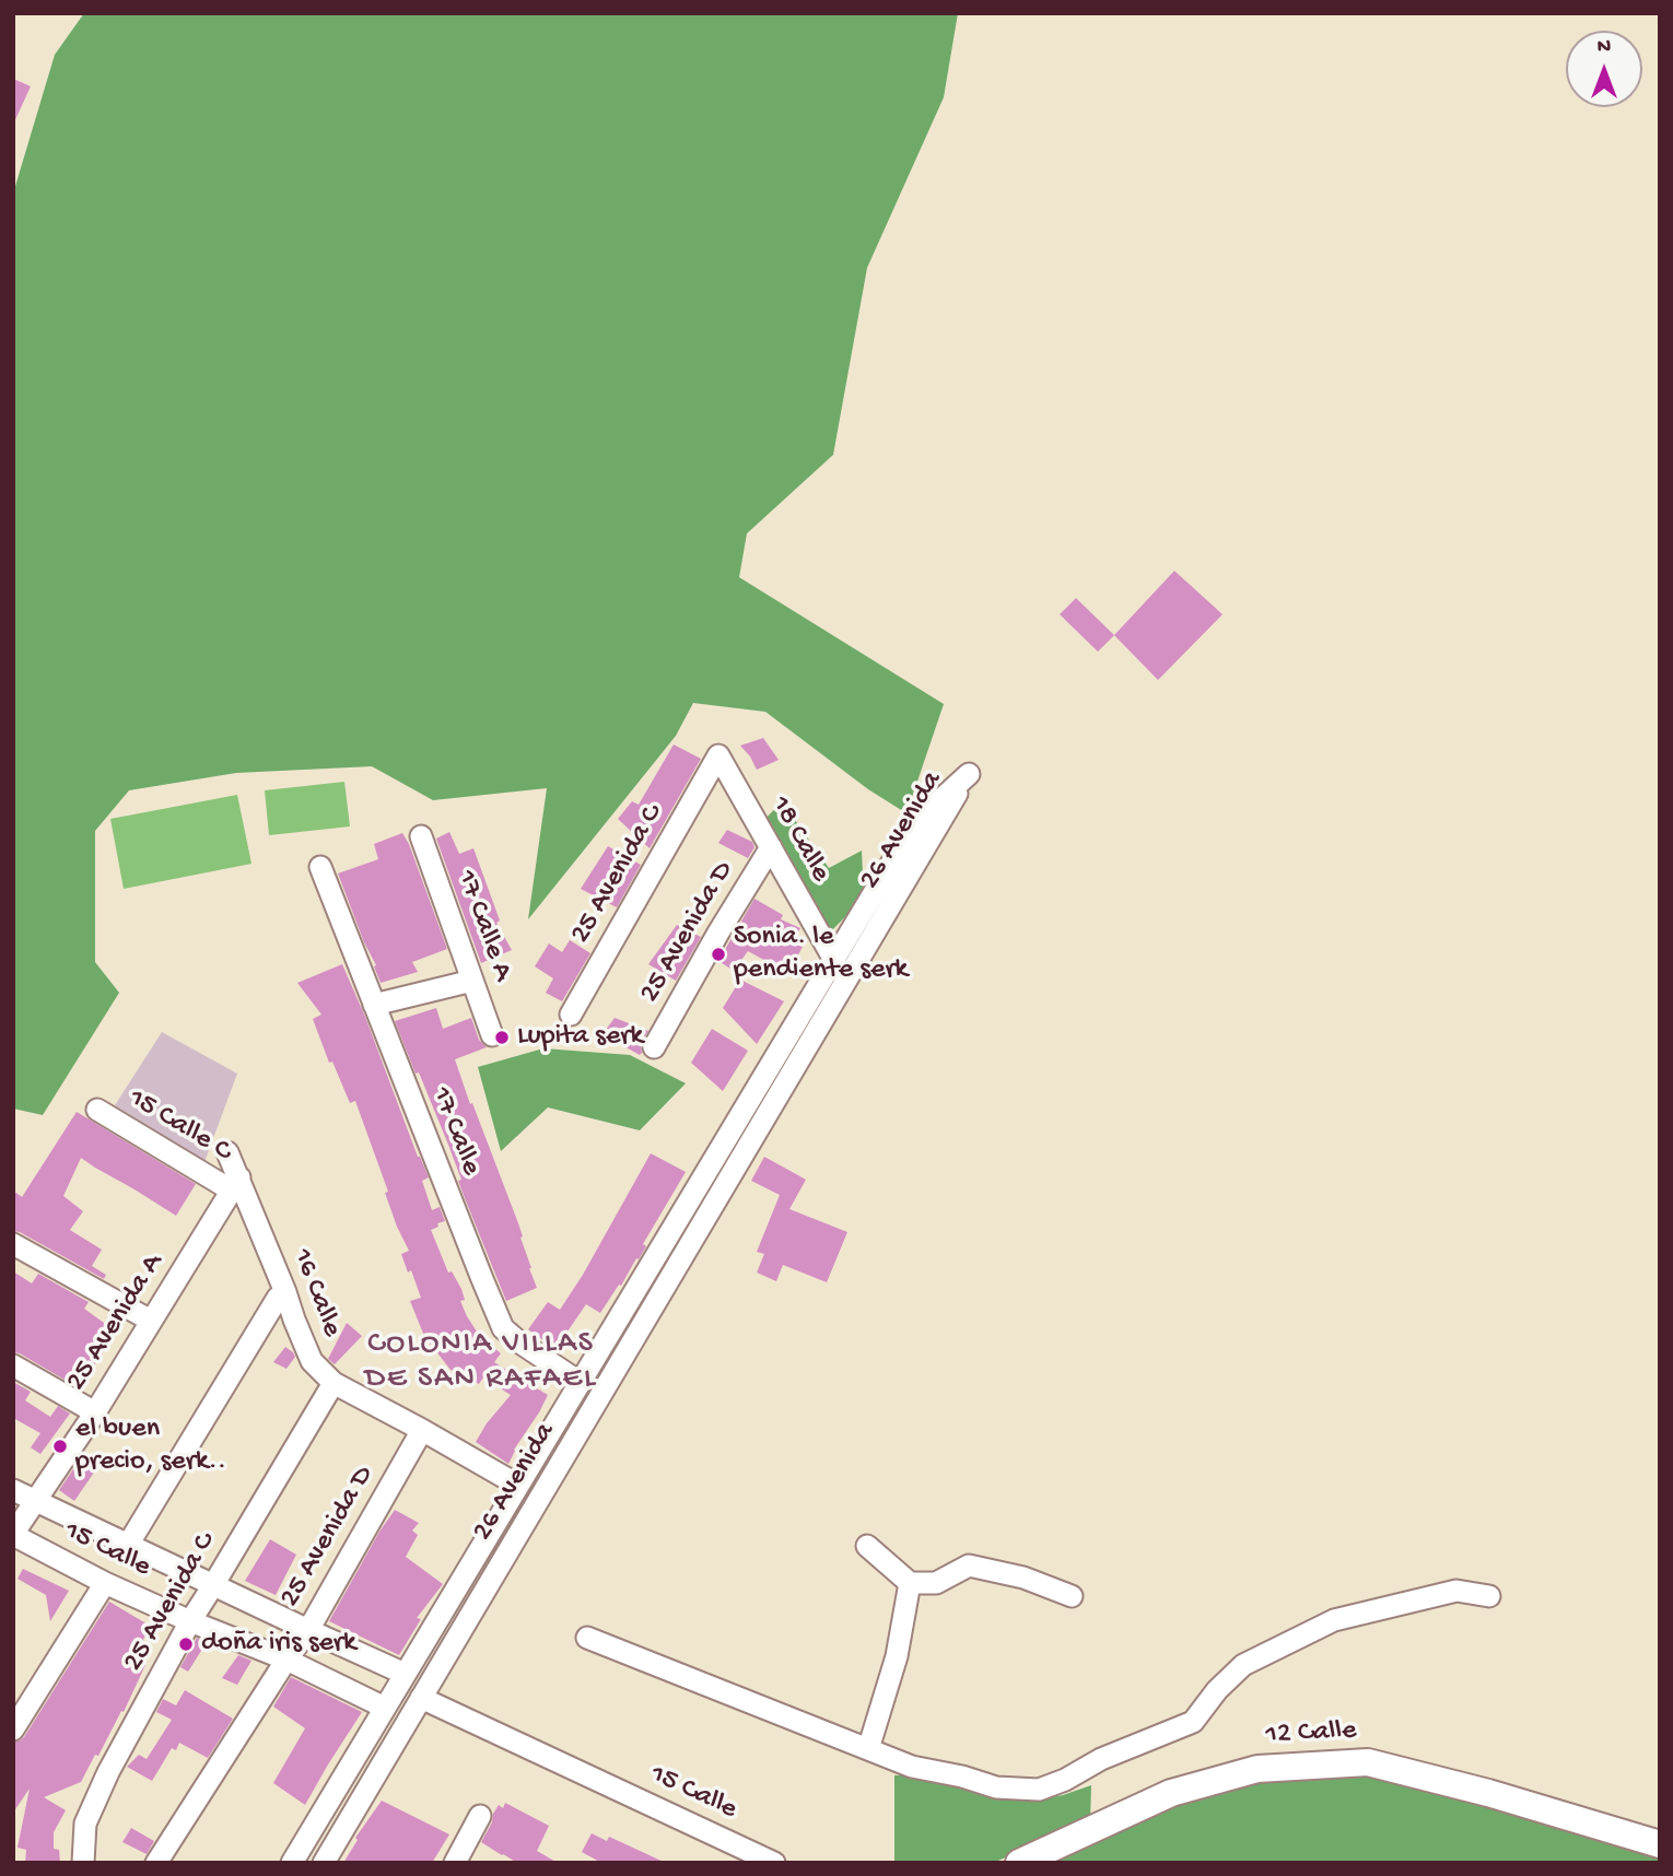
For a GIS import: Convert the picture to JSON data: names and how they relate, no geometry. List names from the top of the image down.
{
  "streets": {
    "street": [
      "26 Avenida",
      "18 Calle",
      "25 Avenida C",
      "17 Calle A",
      "25 Avenida D",
      "15 Calle C",
      "17 Calle",
      "16 Calle",
      "25 Avenida A",
      "15 Calle",
      "12 Calle"
    ]
  },
  "crossings": [
    ["26 Avenida", "18 Calle"],
    ["26 Avenida", "17 Calle"],
    ["26 Avenida", "16 Calle"],
    ["26 Avenida", "15 Calle"],
    ["18 Calle", "25 Avenida C"],
    ["18 Calle", "25 Avenida D"],
    ["25 Avenida C", "16 Calle"],
    ["25 Avenida C", "15 Calle"],
    ["25 Avenida D", "16 Calle"],
    ["25 Avenida D", "15 Calle"],
    ["15 Calle C", "16 Calle"],
    ["15 Calle C", "25 Avenida A"],
    ["16 Calle", "25 Avenida A"],
    ["25 Avenida A", "15 Calle"]
  ],
  "districts": ["COLONIA VILLAS DE SAN RAFAEL"],
  "places": [
    "Sonia. le pendiente serk",
    "Lupita serk",
    "el buen precio, serk..",
    "doña iris serk"
  ],
  "north": "top"
}
